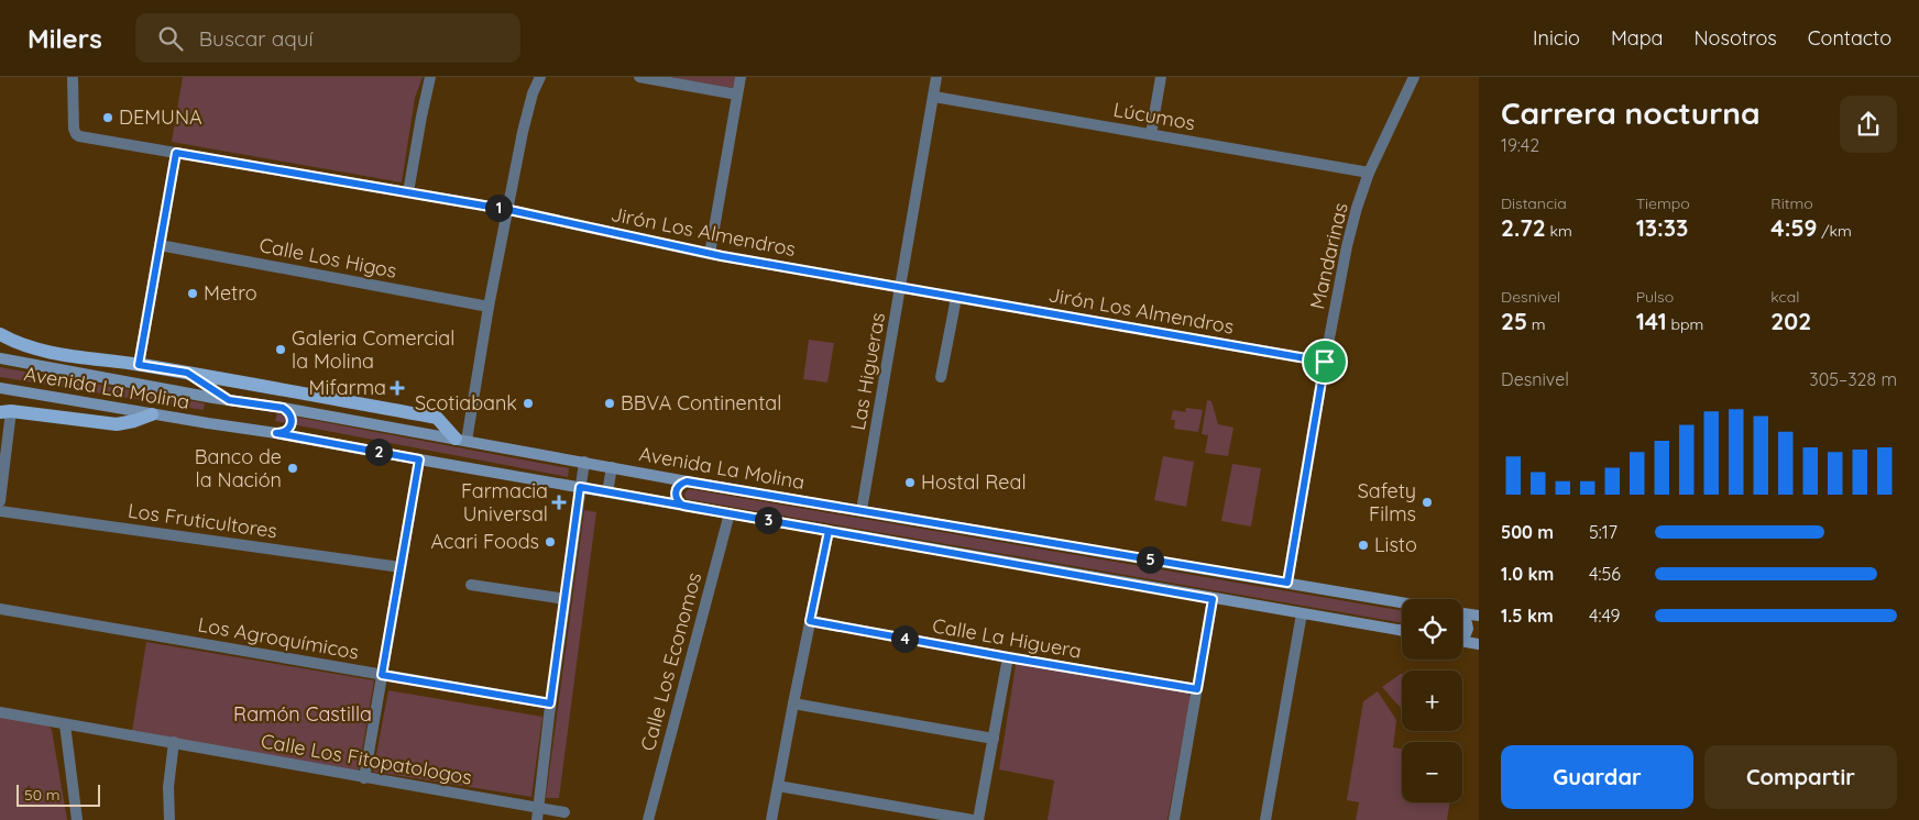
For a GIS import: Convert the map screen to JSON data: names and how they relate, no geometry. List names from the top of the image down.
{
  "streets": {
    "main road": ["Avenida La Molina"],
    "street": [
      "Lúcumos",
      "Jirón Los Almendros",
      "Mandarinas",
      "Calle Los Higos",
      "Las Higueras",
      "Los Fruticultores",
      "Los Agroquímicos",
      "Calle La Higuera",
      "Calle Los Economos",
      "Calle Los Fitopatologos"
    ]
  },
  "crossings": [
    ["Lúcumos", "Mandarinas"],
    ["Lúcumos", "Las Higueras"],
    ["Jirón Los Almendros", "Mandarinas"],
    ["Jirón Los Almendros", "Las Higueras"],
    ["Mandarinas", "Avenida La Molina"],
    ["Las Higueras", "Avenida La Molina"],
    ["Avenida La Molina", "Calle Los Economos"]
  ],
  "parks": ["Ramón Castilla"],
  "places": {
    "other": [
      "DEMUNA",
      "Metro",
      "Galeria Comercial la Molina",
      "Scotiabank",
      "BBVA Continental",
      "Banco de la Nación",
      "Hostal Real",
      "Safety Films",
      "Acari Foods",
      "Listo"
    ],
    "health": ["Mifarma", "Farmacia Universal"]
  },
  "scale_bar": "50 m",
  "page": {
    "header": "Milers",
    "search": "Buscar aquí",
    "nav": [
      "Inicio",
      "Mapa",
      "Nosotros",
      "Contacto"
    ],
    "heading": ["Carrera nocturna", "19:42"],
    "stats": [
      ["Distancia", "2.72 km"],
      ["Tiempo", "13:33"],
      ["Ritmo", "4:59 /km"],
      ["Desnivel", "25 m"],
      ["Pulso", "141 bpm"],
      ["kcal", "202"]
    ],
    "pins": [
      "1",
      "2",
      "3",
      "5",
      "4"
    ],
    "chart": ["Desnivel", "305–328 m"],
    "list": [
      {
        "name": "500 m",
        "note": "5:17"
      },
      {
        "name": "1.0 km",
        "note": "4:56"
      },
      {
        "name": "1.5 km",
        "note": "4:49"
      }
    ],
    "map_buttons": ["+", "−"],
    "buttons": ["Guardar", "Compartir"],
    "scale": "50 m"
  }
}
